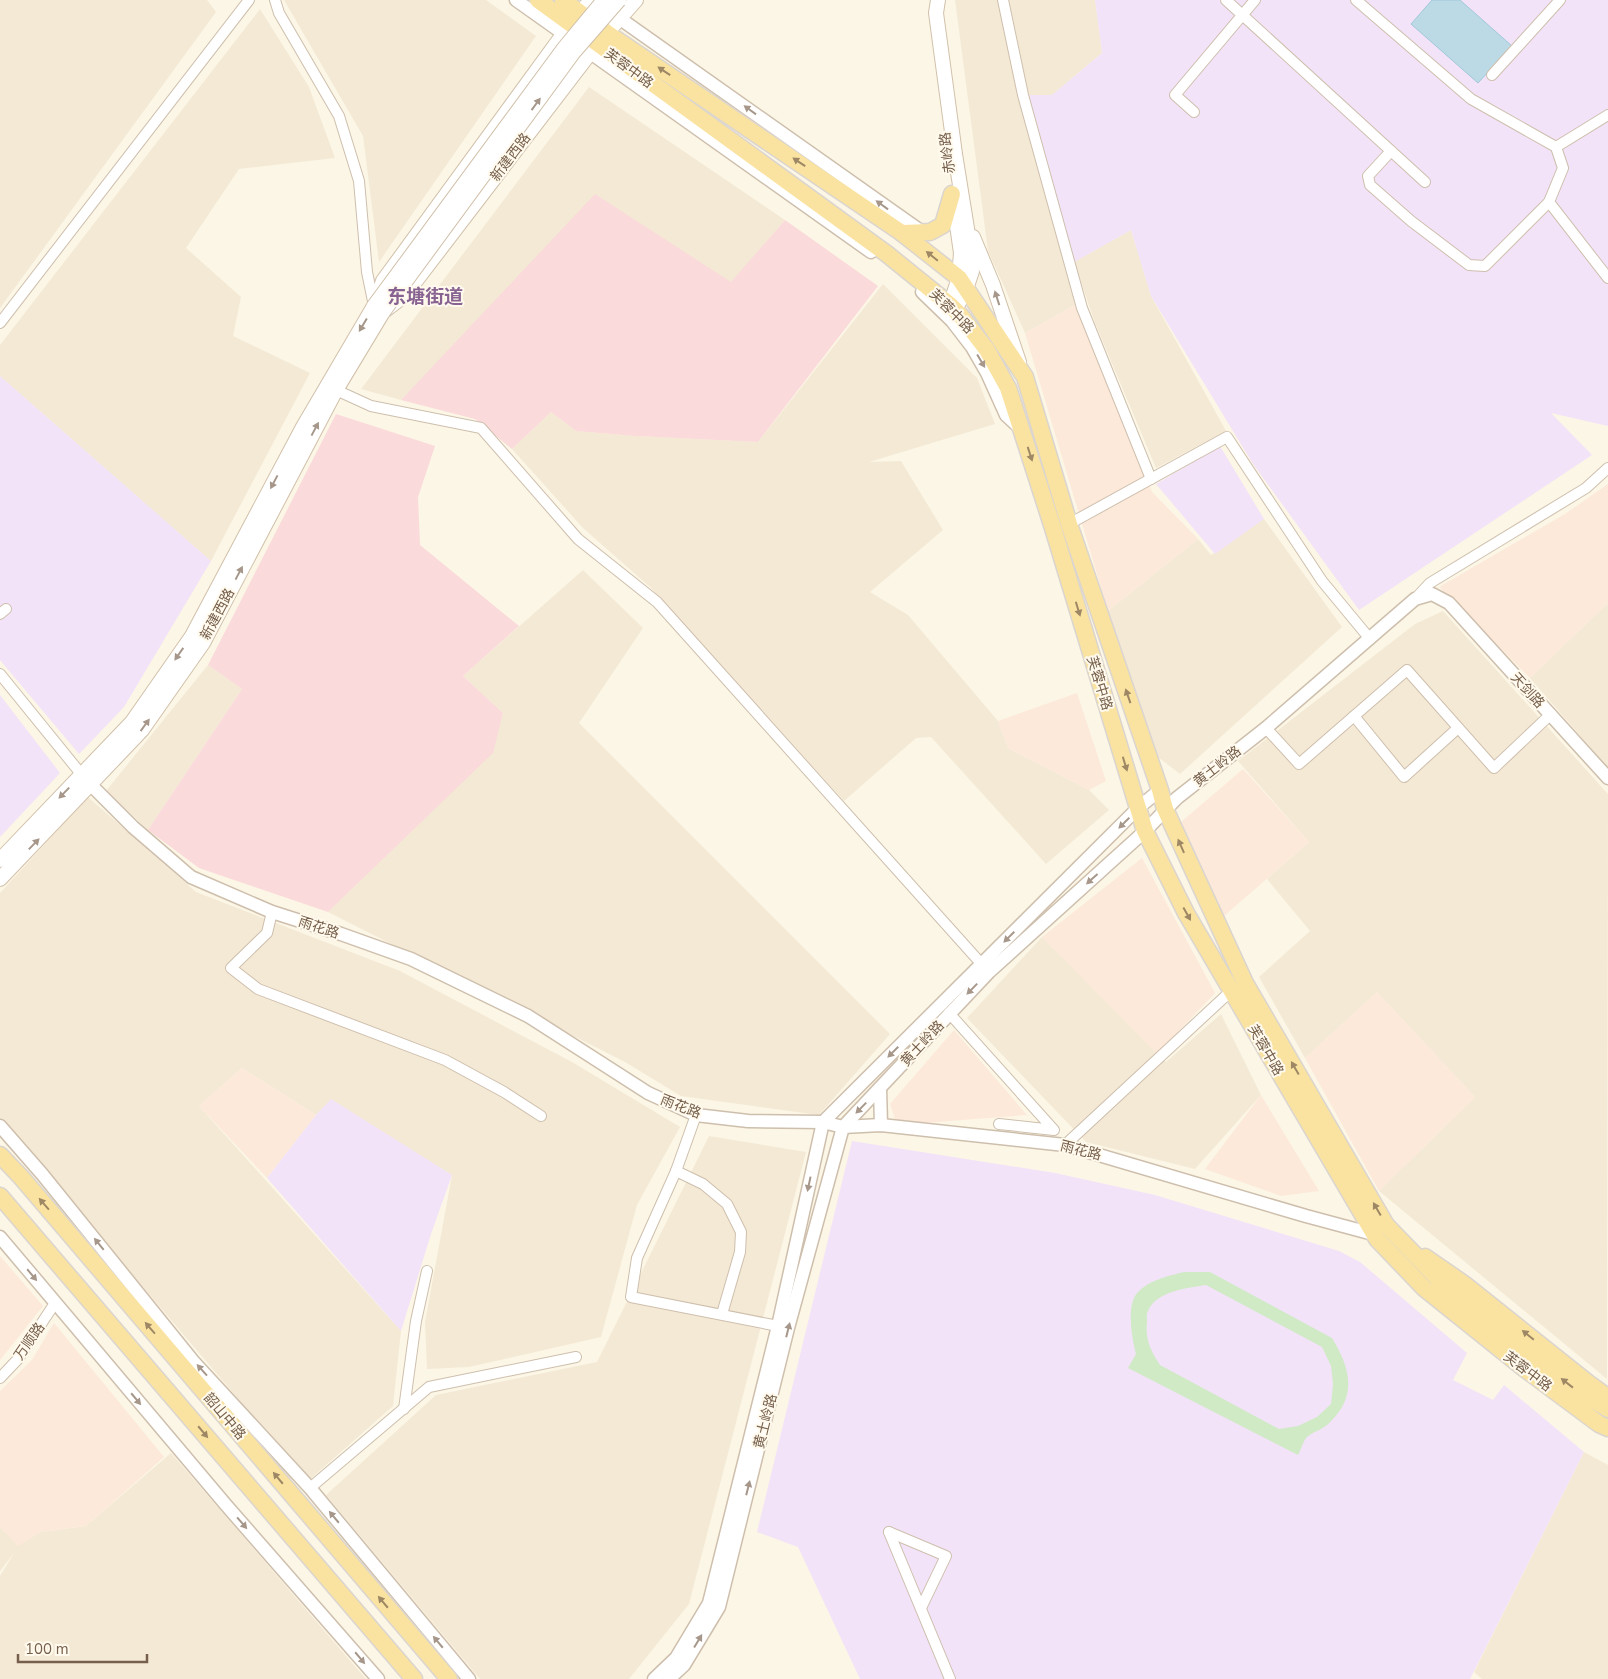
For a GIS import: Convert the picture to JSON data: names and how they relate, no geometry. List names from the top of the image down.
{
  "streets": {
    "main road": [
      "芙蓉中路",
      "赤岭路",
      "新建西路",
      "韶山中路"
    ],
    "street": [
      "天剑路",
      "黄土岭路",
      "雨花路",
      "万顺路"
    ]
  },
  "crossings": [
    ["芙蓉中路", "赤岭路"],
    ["芙蓉中路", "新建西路"],
    ["芙蓉中路", "黄土岭路"],
    ["芙蓉中路", "雨花路"],
    ["新建西路", "雨花路"],
    ["天剑路", "黄土岭路"],
    ["黄土岭路", "雨花路"]
  ],
  "districts": ["东塘街道"],
  "scale_bar": "100 m"
}
